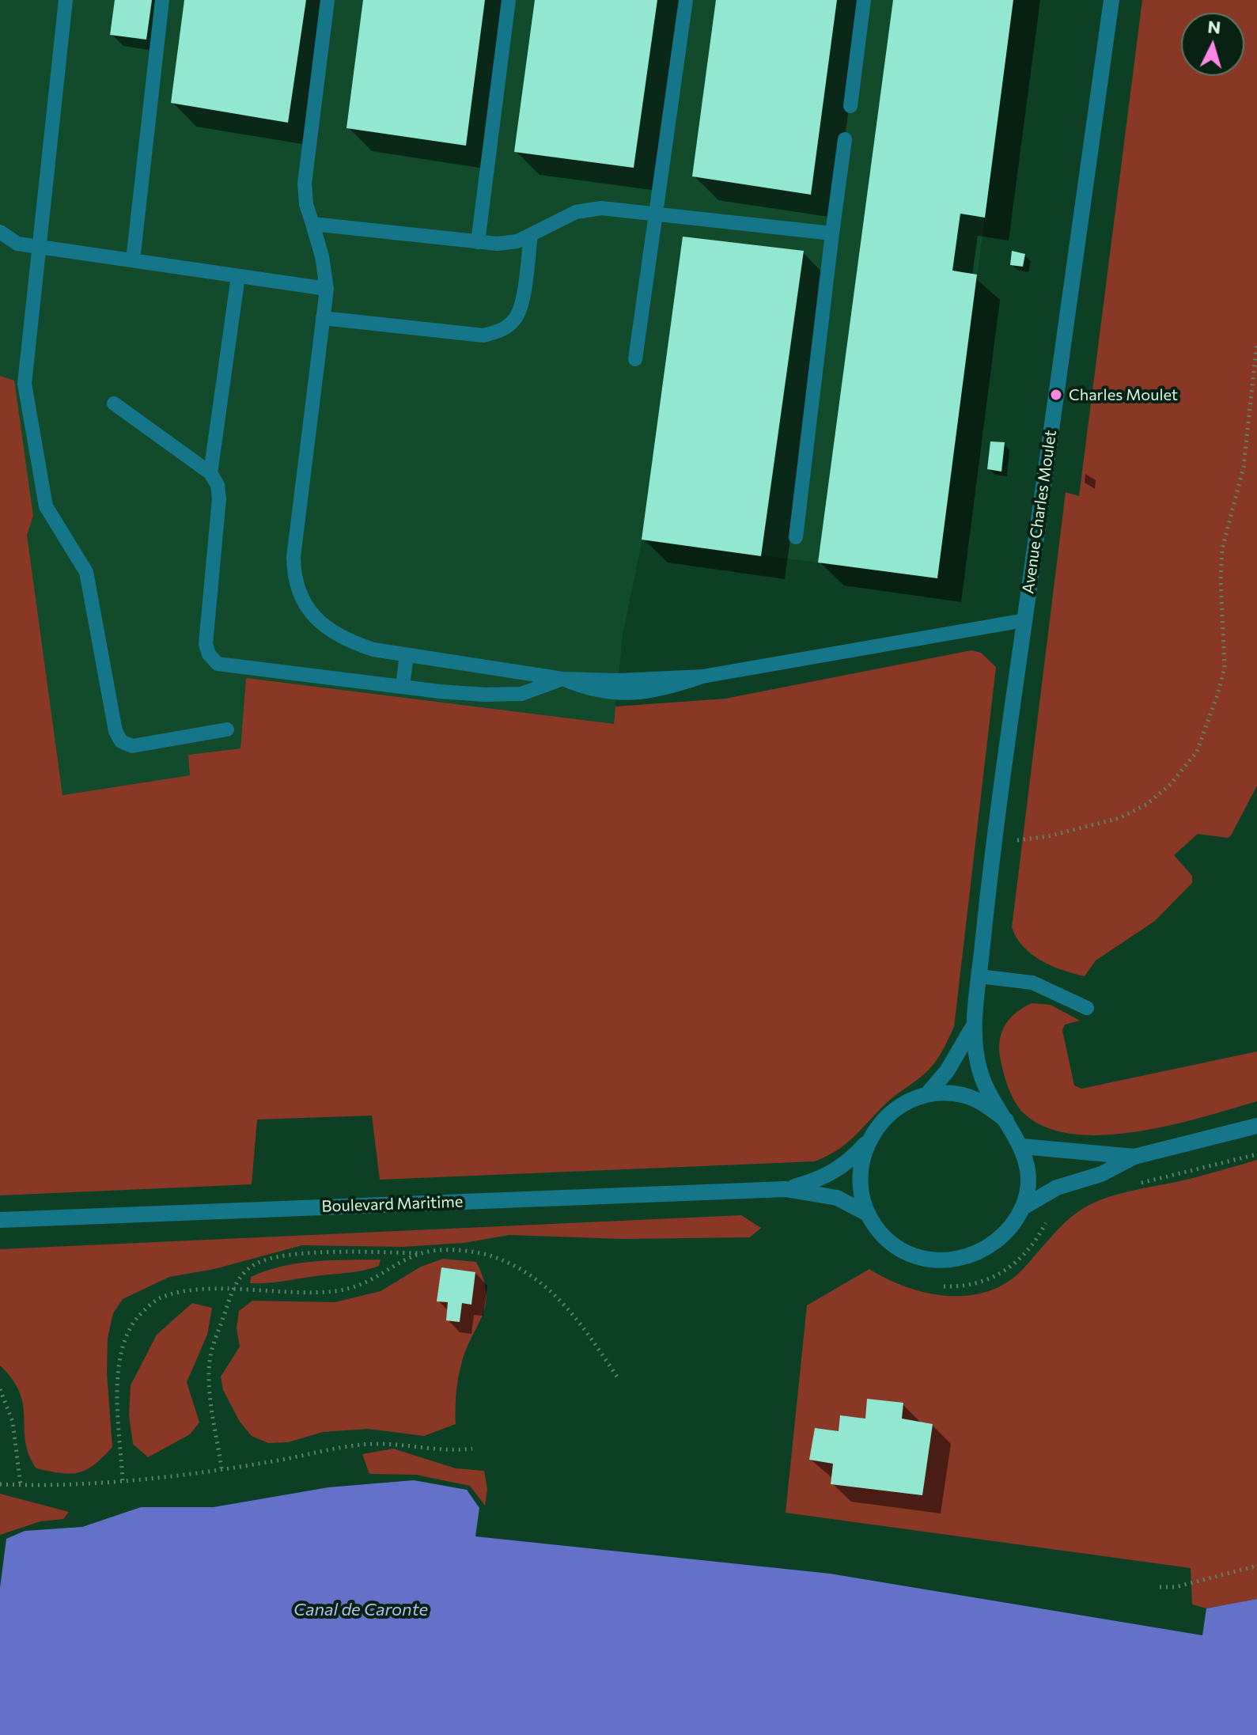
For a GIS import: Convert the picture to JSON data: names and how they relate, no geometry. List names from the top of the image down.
{
  "streets": {
    "street": ["Avenue Charles Moulet", "Boulevard Maritime"]
  },
  "crossings": [
    ["Avenue Charles Moulet", "Boulevard Maritime"]
  ],
  "water": ["Canal de Caronte"],
  "places": ["Charles Moulet"],
  "north": "top"
}
